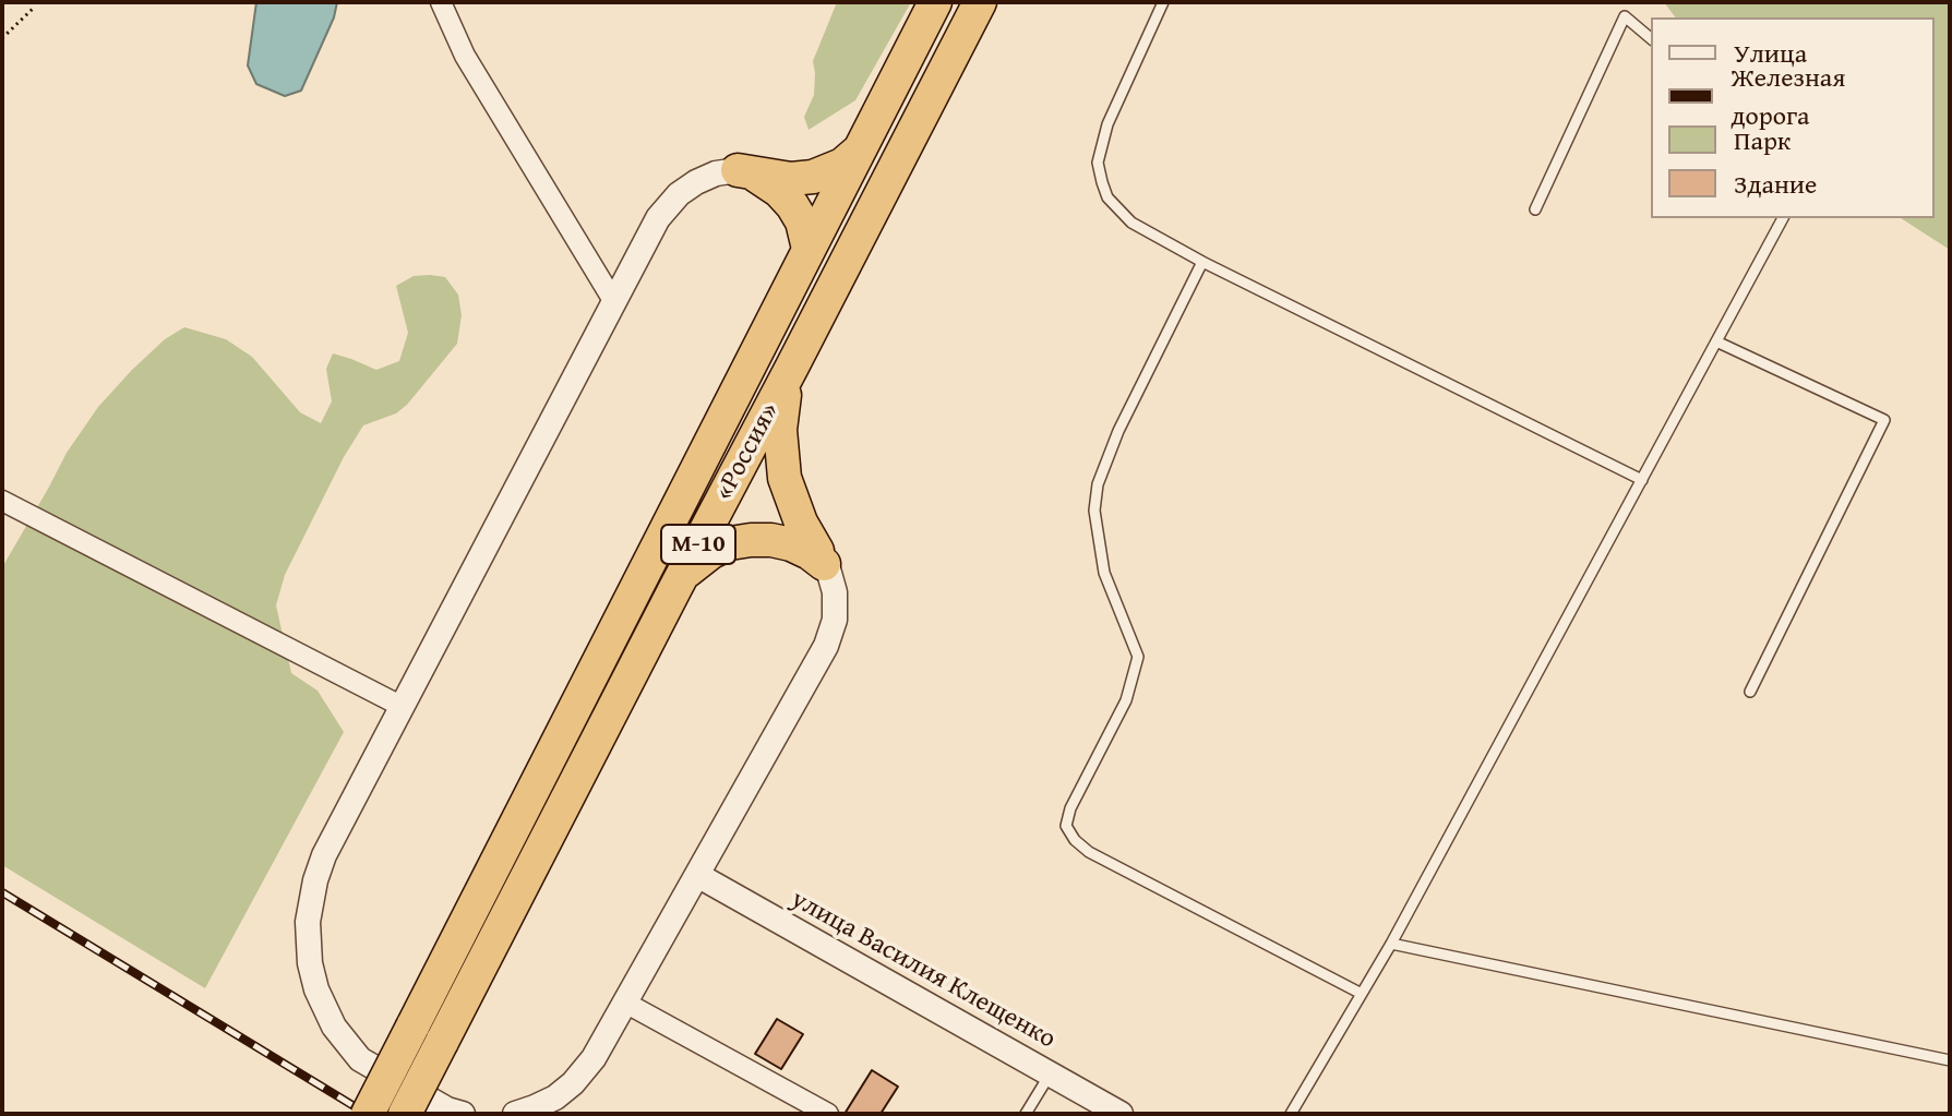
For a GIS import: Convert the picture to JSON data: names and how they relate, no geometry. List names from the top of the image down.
{
  "streets": {
    "highway": ["«Россия»", "М-10"],
    "street": ["улица Василия Клещенко"]
  },
  "legend": [
    "Улица",
    "Железная дорога",
    "Парк",
    "Здание"
  ]
}
